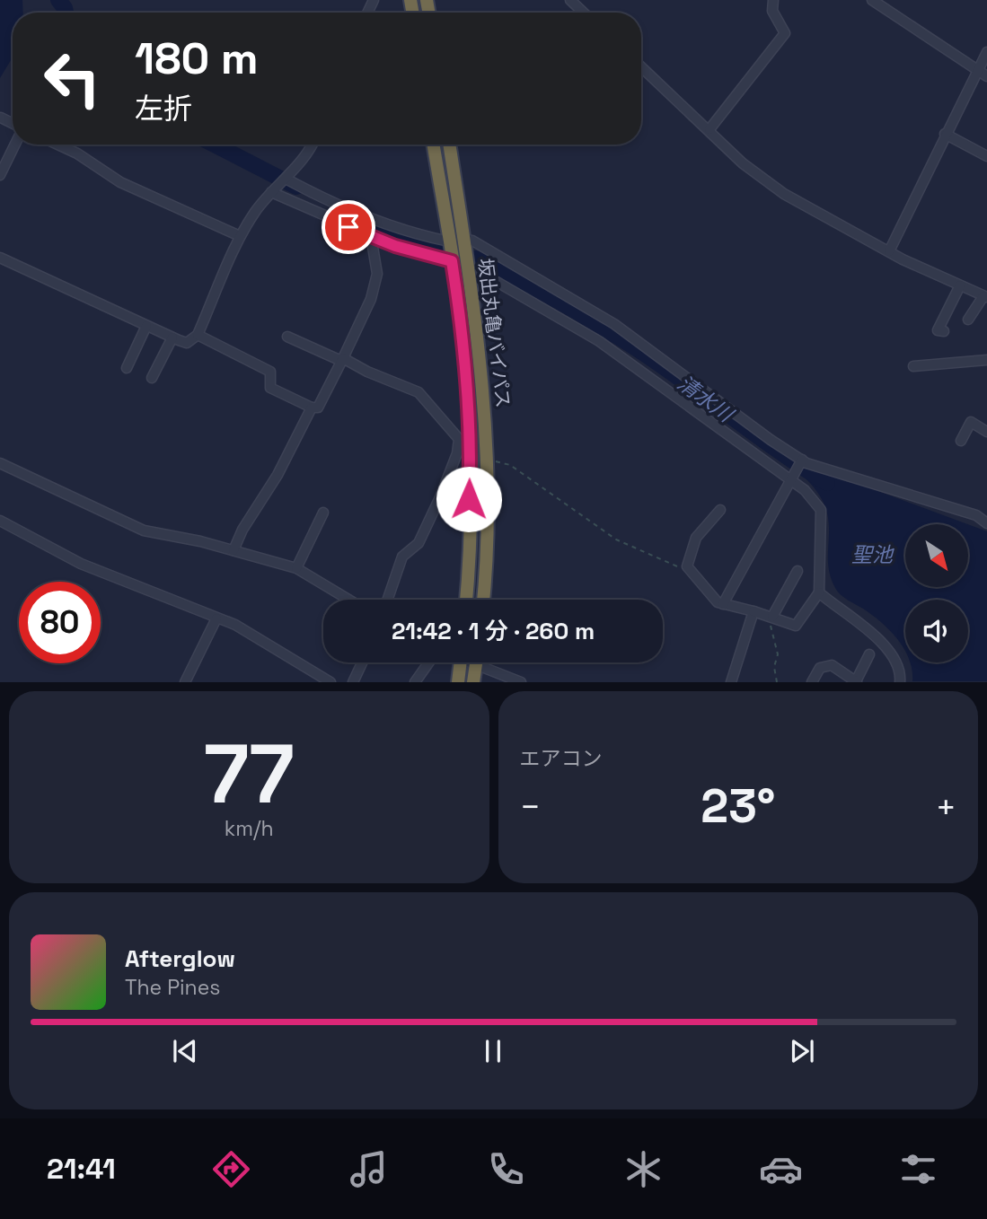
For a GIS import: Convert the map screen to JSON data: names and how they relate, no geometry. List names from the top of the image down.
{
  "streets": {
    "highway": ["坂出丸亀バイパス"]
  },
  "water": ["清水川", "聖池"],
  "north": "bottom right",
  "page": {
    "turn": ["180 m", "左折"],
    "limit": "80",
    "trip": "21:42 · 1 分 · 260 m",
    "tile": [
      ["77", "km/h"],
      "エアコン"
    ],
    "heat": ["−", "23°", "+"],
    "song": ["Afterglow", "The Pines"],
    "tabs": "21:41"
  }
}
